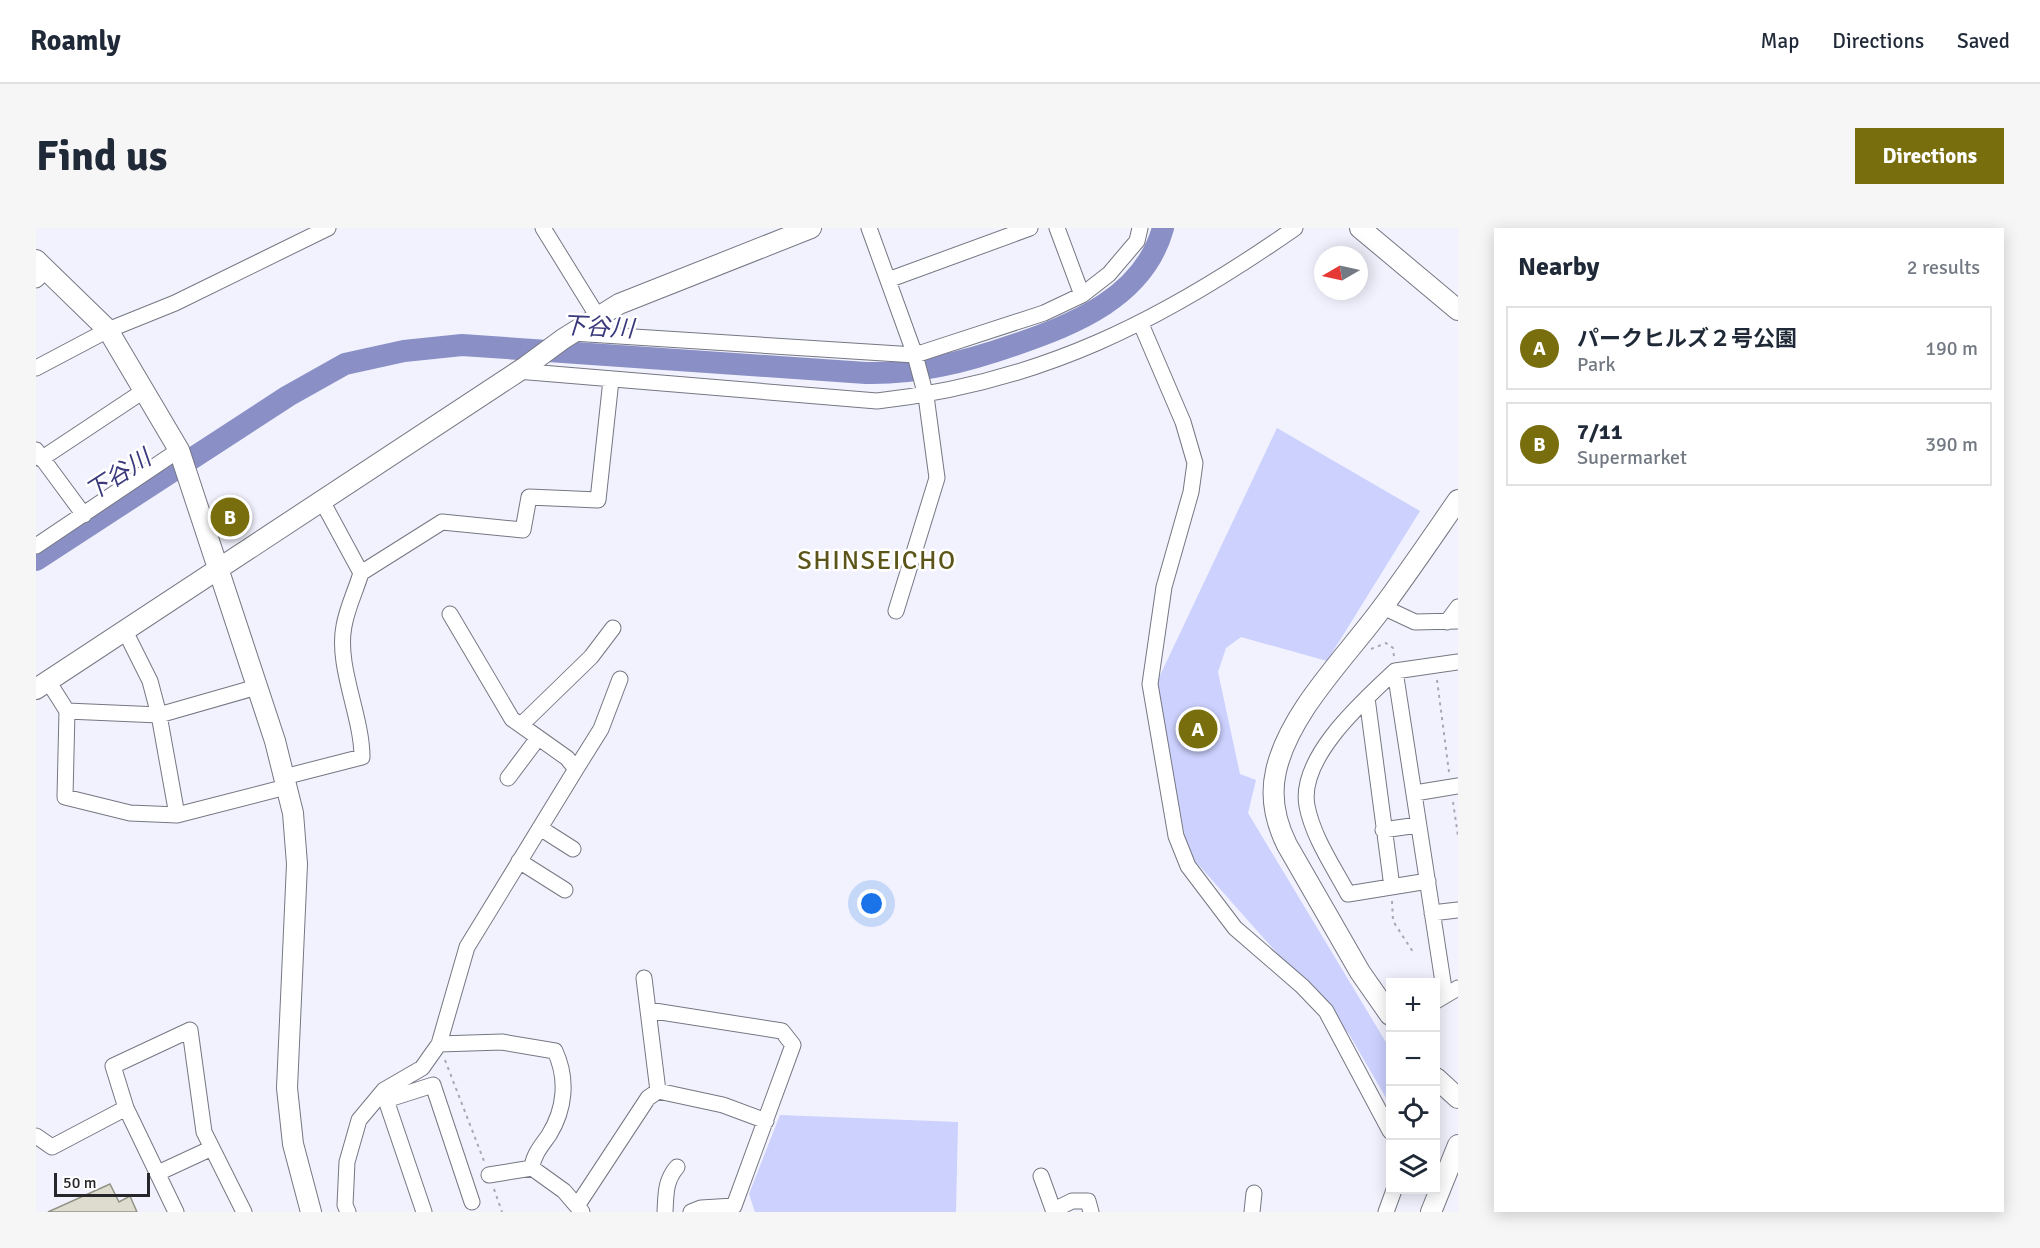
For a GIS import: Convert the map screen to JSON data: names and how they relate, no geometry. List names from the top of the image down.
{
  "districts": ["SHINSEICHO"],
  "water": ["下谷川"],
  "scale_bar": "50 m",
  "north": "left",
  "page": {
    "header": "Roamly",
    "nav": ["Map", "Directions", "Saved"],
    "buttons": "Directions",
    "title": "Find us",
    "heading": ["Nearby", "2 results"],
    "list": [
      {
        "mark": "A",
        "name": "パークヒルズ２号公園",
        "note": "Park",
        "value": "190 m"
      },
      {
        "mark": "B",
        "name": "7/11",
        "note": "Supermarket",
        "value": "390 m"
      }
    ],
    "pins": ["B", "A"],
    "map_buttons": ["+", "−"],
    "scale": "50 m"
  }
}
